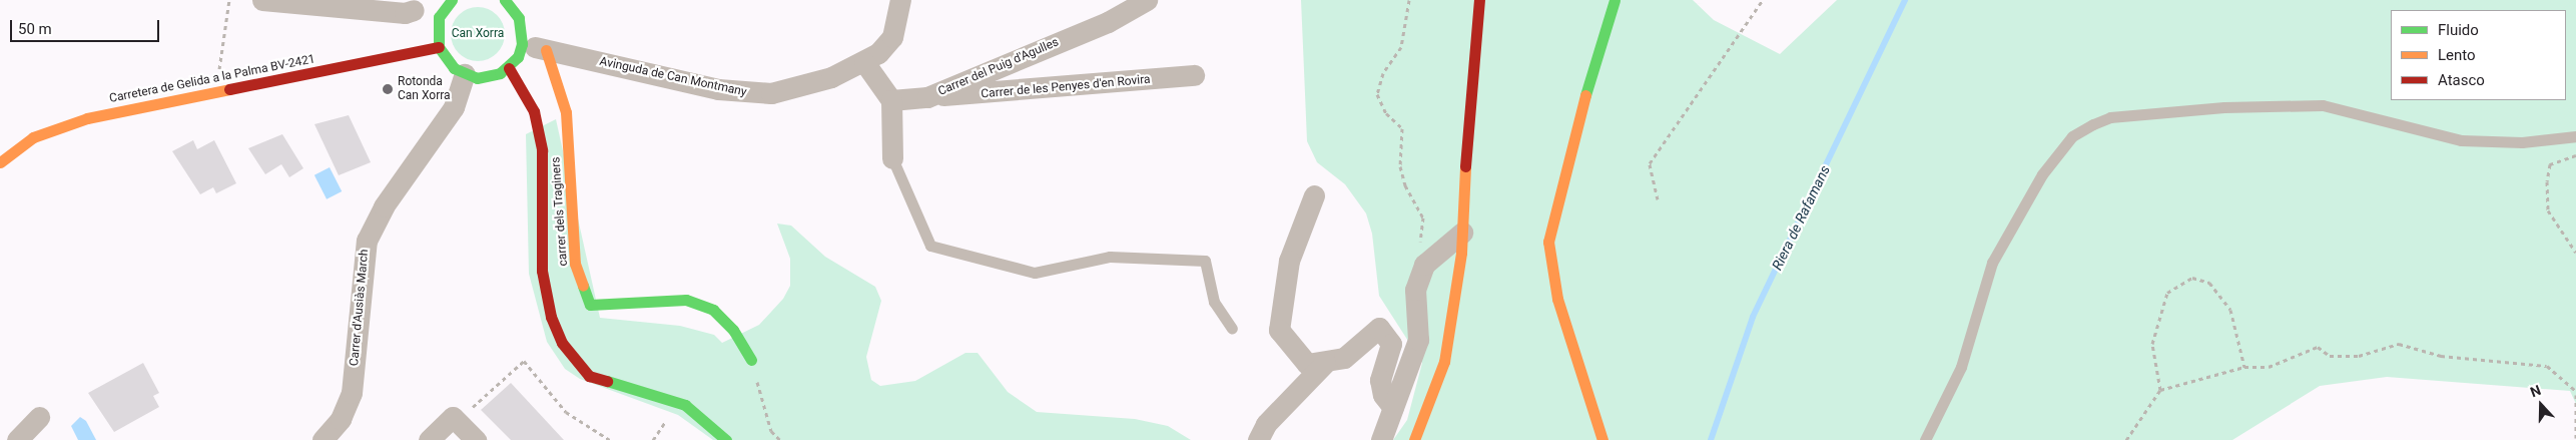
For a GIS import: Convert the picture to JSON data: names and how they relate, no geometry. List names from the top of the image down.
{
  "streets": {
    "street": [
      "Carrer del Puig d'Agulles",
      "Avinguda de Can Montmany",
      "Carretera de Gelida a la Palma BV-2421",
      "Carrer de les Penyes d'en Rovira",
      "carrer dels Traginers",
      "Carrer d'Ausiàs March"
    ]
  },
  "crossings": [
    ["Carrer del Puig d'Agulles", "Carrer de les Penyes d'en Rovira"],
    ["Avinguda de Can Montmany", "carrer dels Traginers"]
  ],
  "water": ["Riera de Rafamans"],
  "parks": ["Can Xorra"],
  "places": ["Rotonda Can Xorra"],
  "legend": ["Fluido", "Lento", "Atasco"],
  "scale_bar": "50 m",
  "north": "top"
}
